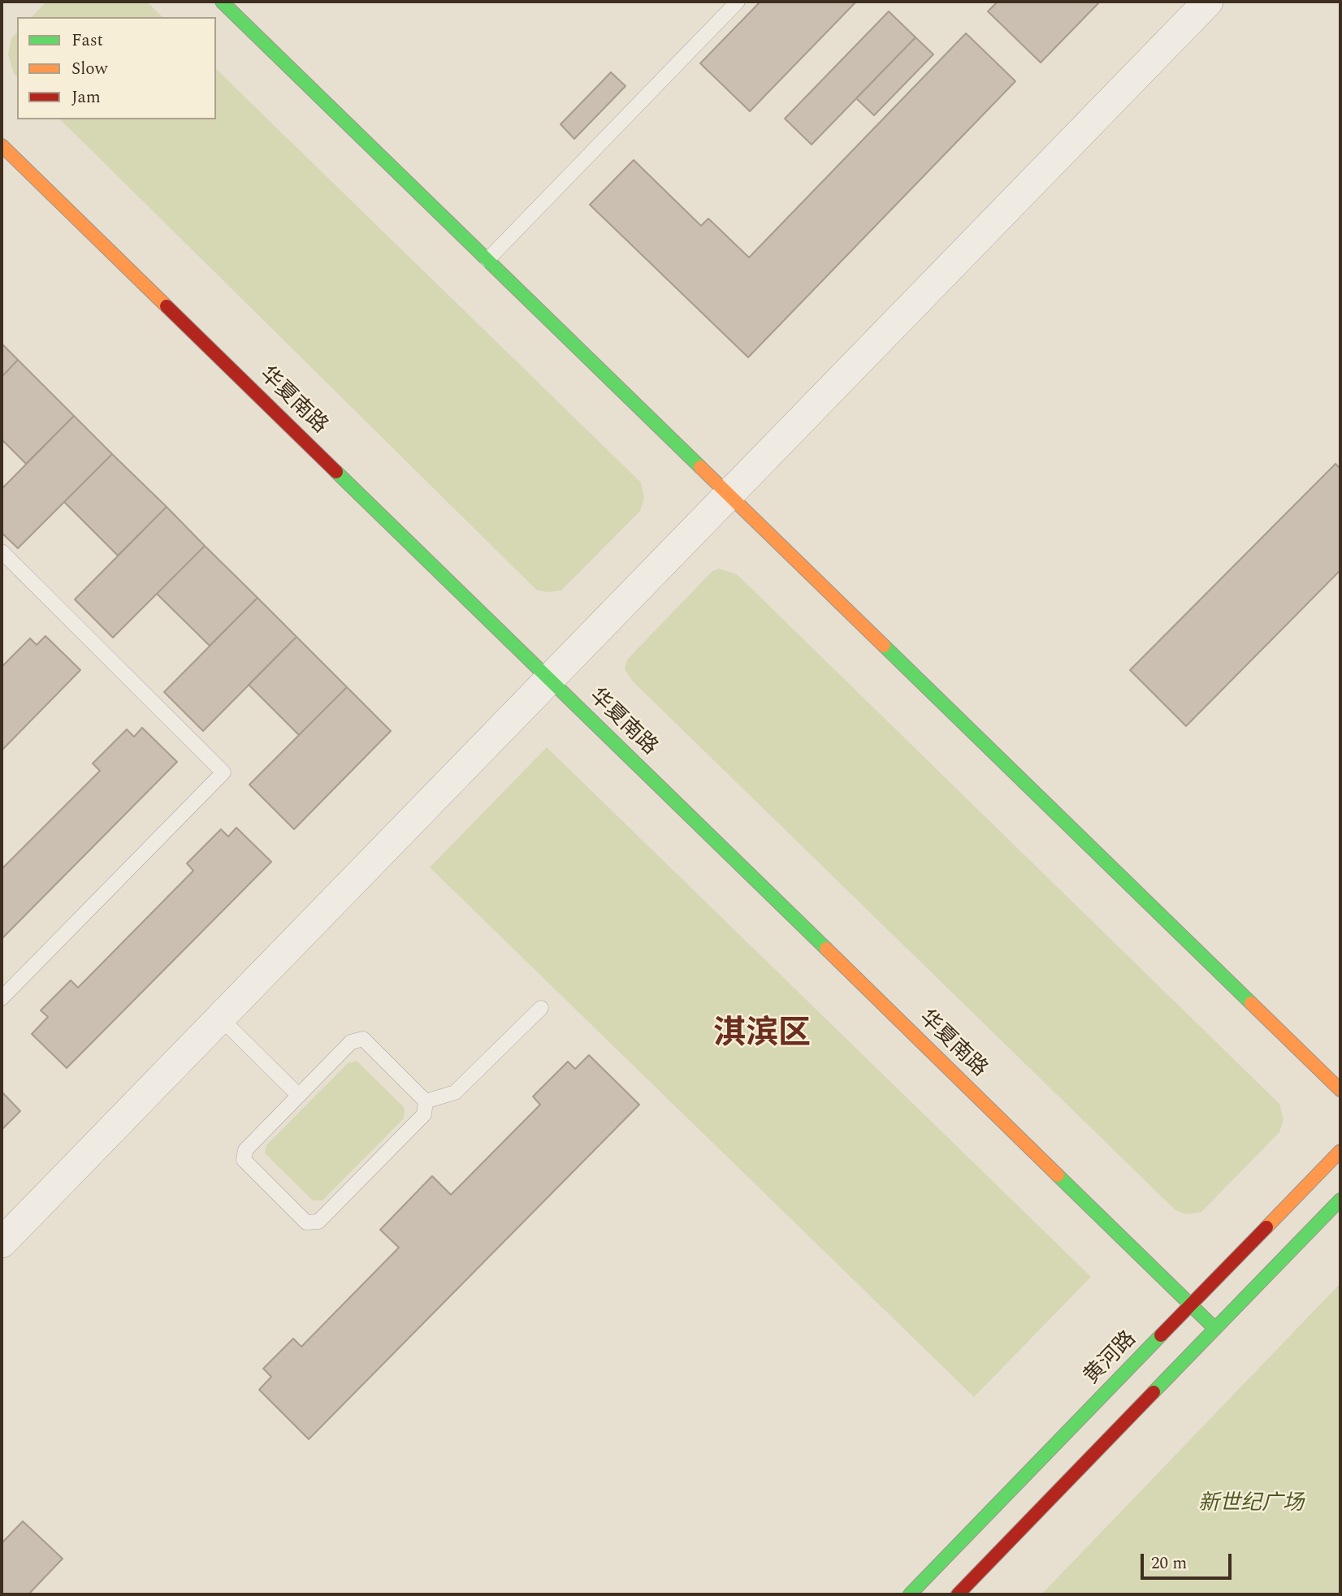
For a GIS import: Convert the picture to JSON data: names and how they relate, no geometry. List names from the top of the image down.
{
  "streets": {
    "street": ["华夏南路", "黄河路"]
  },
  "crossings": [
    ["华夏南路", "黄河路"]
  ],
  "districts": ["淇滨区"],
  "parks": ["新世纪广场"],
  "legend": ["Fast", "Slow", "Jam"],
  "scale_bar": "20 m"
}
